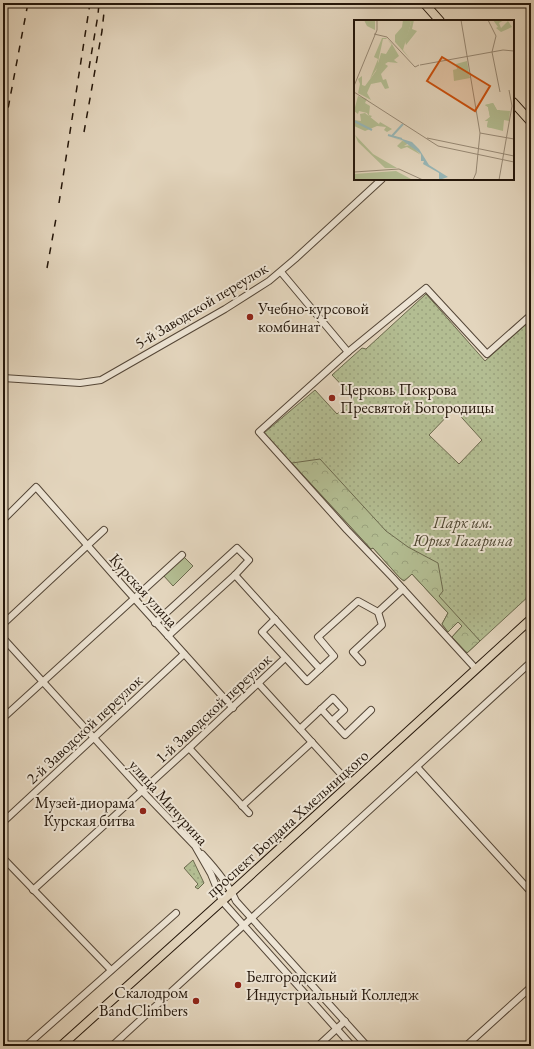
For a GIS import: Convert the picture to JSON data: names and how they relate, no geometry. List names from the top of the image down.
{
  "streets": {
    "main road": ["проспект Богдана Хмельницкого"],
    "street": [
      "5-й Заводской переулок",
      "Курская улица",
      "1-й Заводской переулок",
      "2-й Заводской переулок",
      "улица Мичурина"
    ]
  },
  "crossings": [
    ["Курская улица", "1-й Заводской переулок"],
    ["Курская улица", "2-й Заводской переулок"],
    ["1-й Заводской переулок", "улица Мичурина"],
    ["2-й Заводской переулок", "улица Мичурина"],
    ["улица Мичурина", "проспект Богдана Хмельницкого"]
  ],
  "parks": ["Парк им. Юрия Гагарина"],
  "places": [
    "Учебно-курсовой комбинат",
    "Церковь Покрова Пресвятой Богородицы",
    "Музей-диорама Курская битва",
    "Белгородский Индустриальный Колледж",
    "Cкалодром BandClimbers"
  ]
}
